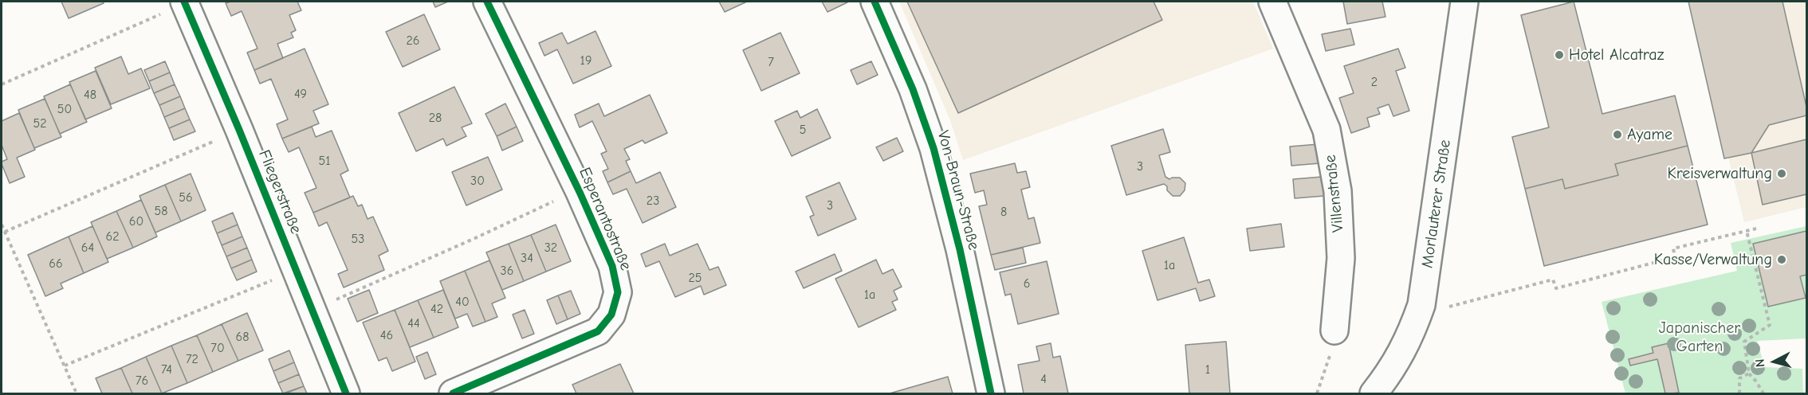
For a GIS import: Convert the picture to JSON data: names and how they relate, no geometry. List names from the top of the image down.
{
  "streets": {
    "street": [
      "Von-Braun-Straße",
      "Fliegerstraße",
      "Villenstraße",
      "Morlauterer Straße",
      "Esperantostraße"
    ]
  },
  "parks": ["Japanischer Garten"],
  "places": [
    "Hotel Alcatraz",
    "Ayame",
    "Kreisverwaltung",
    "Kasse/Verwaltung"
  ],
  "house_numbers": [
    "26",
    "19",
    "7",
    "2",
    "49",
    "48",
    "50",
    "28",
    "52",
    "5",
    "51",
    "3",
    "30",
    "56",
    "23",
    "3",
    "58",
    "8",
    "60",
    "62",
    "53",
    "64",
    "32",
    "34",
    "66",
    "1a",
    "36",
    "25",
    "6",
    "1a",
    "40",
    "42",
    "44",
    "46",
    "68",
    "70",
    "72",
    "74",
    "1",
    "4",
    "76"
  ],
  "north": "left"
}
